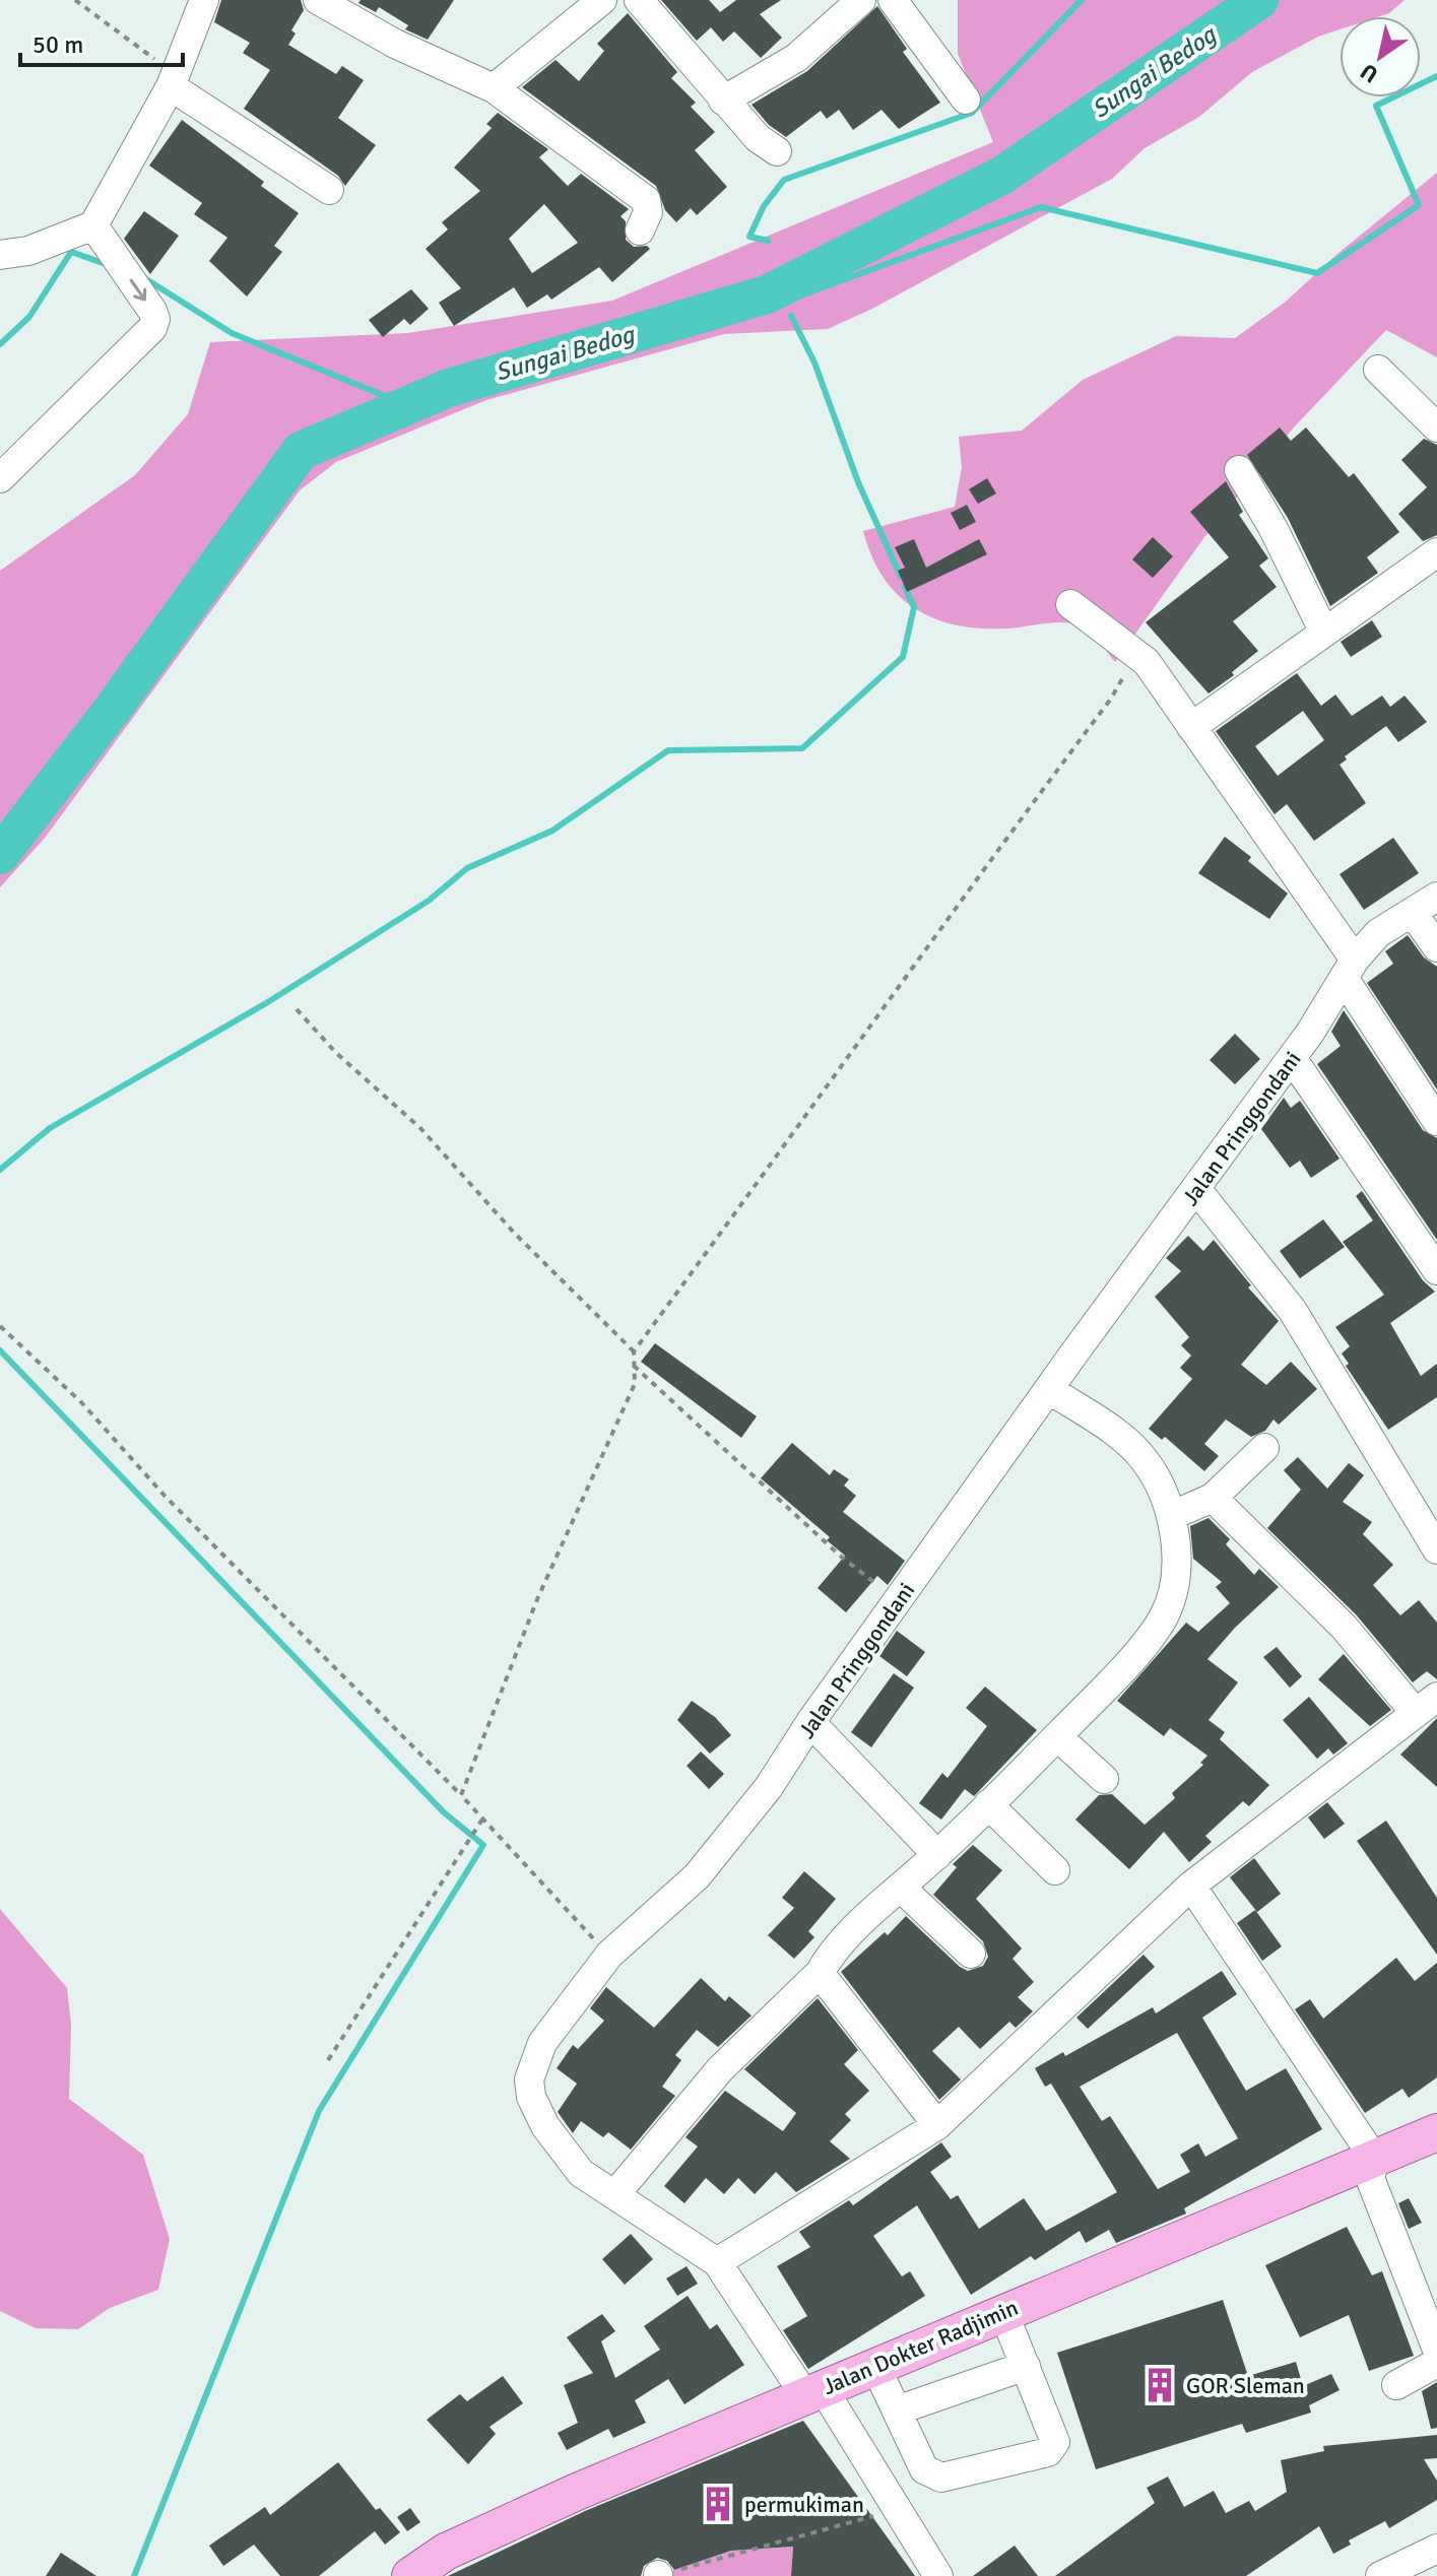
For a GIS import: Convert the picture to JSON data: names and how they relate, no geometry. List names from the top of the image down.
{
  "streets": {
    "main road": ["Jalan Dokter Radjimin"],
    "street": ["Jalan Pringgondani"]
  },
  "crossings": [
    ["Jalan Pringgondani", "Jalan Dokter Radjimin"]
  ],
  "water": ["Sungai Bedog"],
  "places": {
    "building": ["GOR Sleman", "permukiman"]
  },
  "scale_bar": "50 m",
  "north": "bottom left"
}
